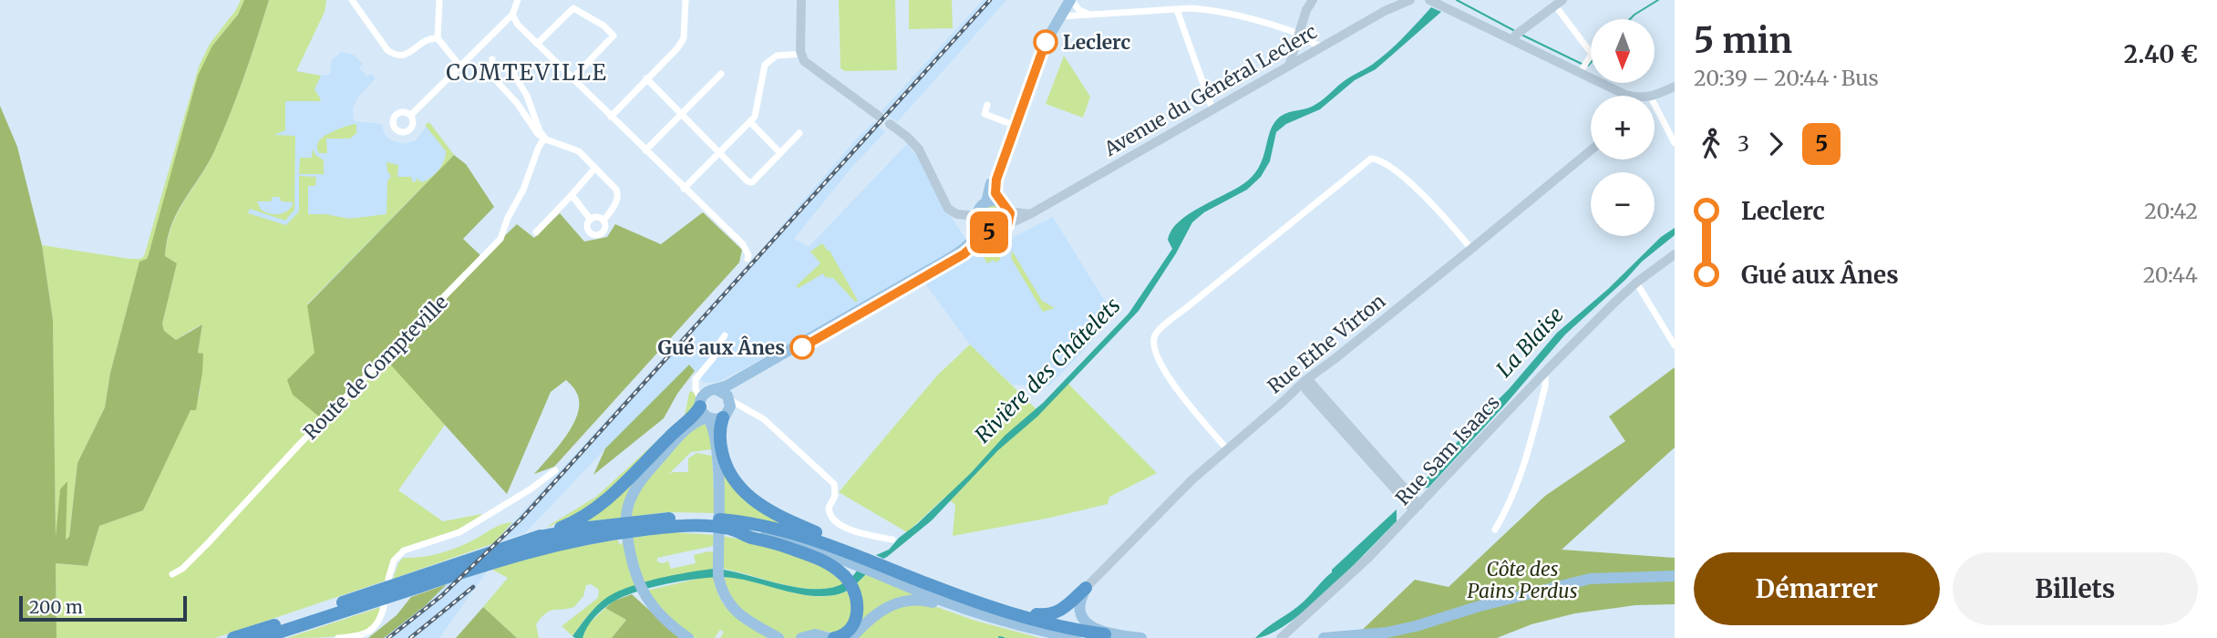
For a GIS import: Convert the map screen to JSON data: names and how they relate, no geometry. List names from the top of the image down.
{
  "streets": {
    "main road": ["Avenue du Général Leclerc", "Rue Ethe Virton", "Rue Sam Isaacs"],
    "street": ["Route de Compteville"]
  },
  "districts": ["COMTEVILLE"],
  "water": ["La Blaise", "Rivière des Châtelets"],
  "parks": ["Côte des Pains Perdus"],
  "places": ["Leclerc", "Gué aux Ânes"],
  "lines": ["bus line 5"],
  "scale_bar": "200 m",
  "north": "bottom",
  "page": {
    "on_map": "5",
    "heading": ["5 min", "20:39 – 20:44 · Bus", "2.40 €"],
    "map_buttons": ["+", "−"],
    "legs": ["3", "5"],
    "list": [
      {
        "name": "Leclerc",
        "value": "20:42"
      },
      {
        "name": "Gué aux Ânes",
        "value": "20:44"
      }
    ],
    "buttons": ["Démarrer", "Billets"],
    "scale": "200 m"
  }
}
